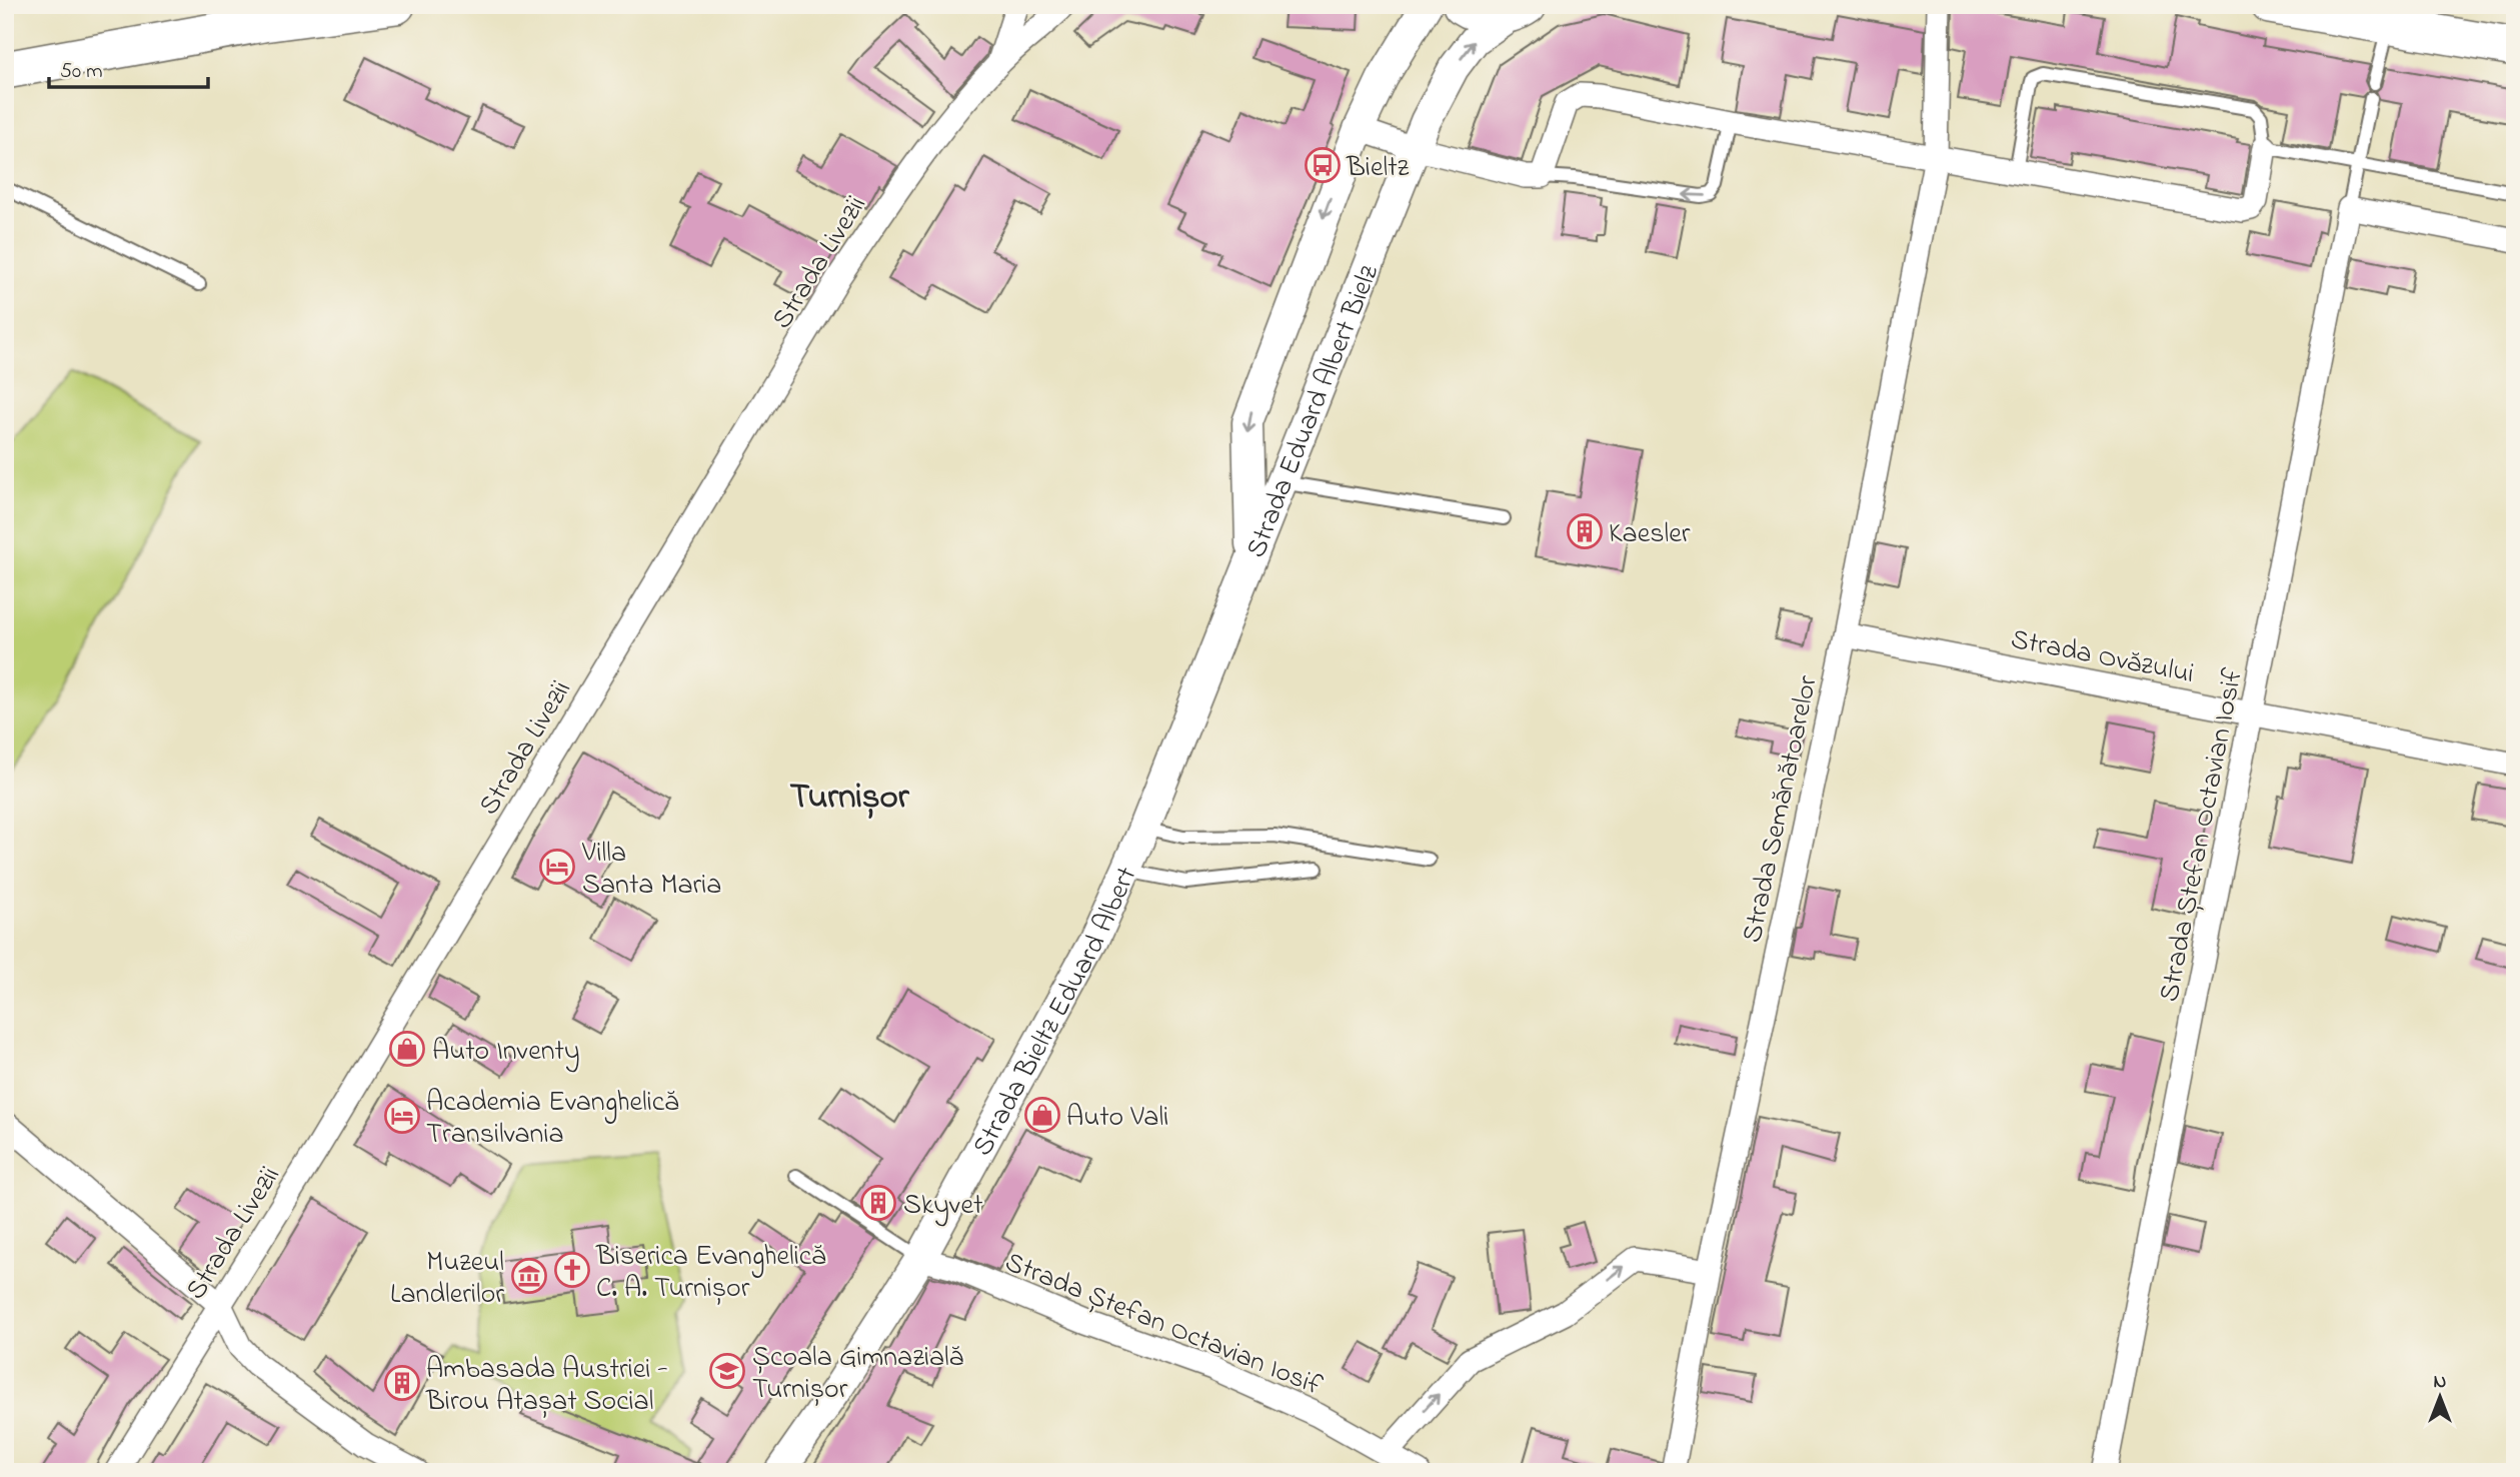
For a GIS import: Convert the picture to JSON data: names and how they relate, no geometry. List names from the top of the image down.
{
  "streets": {
    "street": [
      "Strada Livezii",
      "Strada Eduard Albert Bielz",
      "Strada Ovăzului",
      "Strada Semănătoarelor",
      "Strada Ștefan Octavian Iosif",
      "Strada Bieltz Eduard Albert"
    ]
  },
  "crossings": [
    ["Strada Eduard Albert Bielz", "Strada Bieltz Eduard Albert"],
    ["Strada Ovăzului", "Strada Semănătoarelor"],
    ["Strada Ovăzului", "Strada Ștefan Octavian Iosif"],
    ["Strada Ștefan Octavian Iosif", "Strada Bieltz Eduard Albert"]
  ],
  "districts": ["Turnișor"],
  "places": {
    "bus stop": ["Bieltz"],
    "building": ["Kaesler", "Skyvet", "Ambasada Austriei - Birou Atașat Social"],
    "hotel": ["Villa Santa Maria", "Academia Evanghelică Transilvania"],
    "shop": ["Auto Inventy", "Auto Vali"],
    "church": ["Biserica Evanghelică C. A. Turnișor"],
    "museum": ["Muzeul Landlerilor"],
    "school or university": ["Școala Gimnazială Turnișor"]
  },
  "scale_bar": "50 m",
  "north": "top"
}
